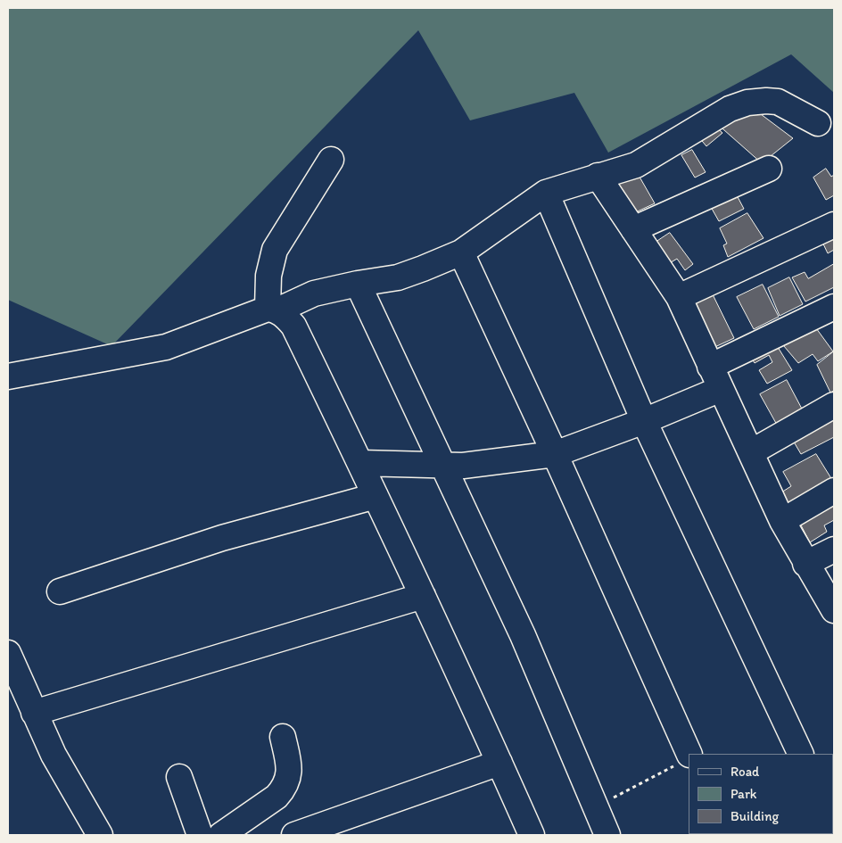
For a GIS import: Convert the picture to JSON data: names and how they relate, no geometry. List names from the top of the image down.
{
  "legend": ["Road", "Park", "Building"]
}
